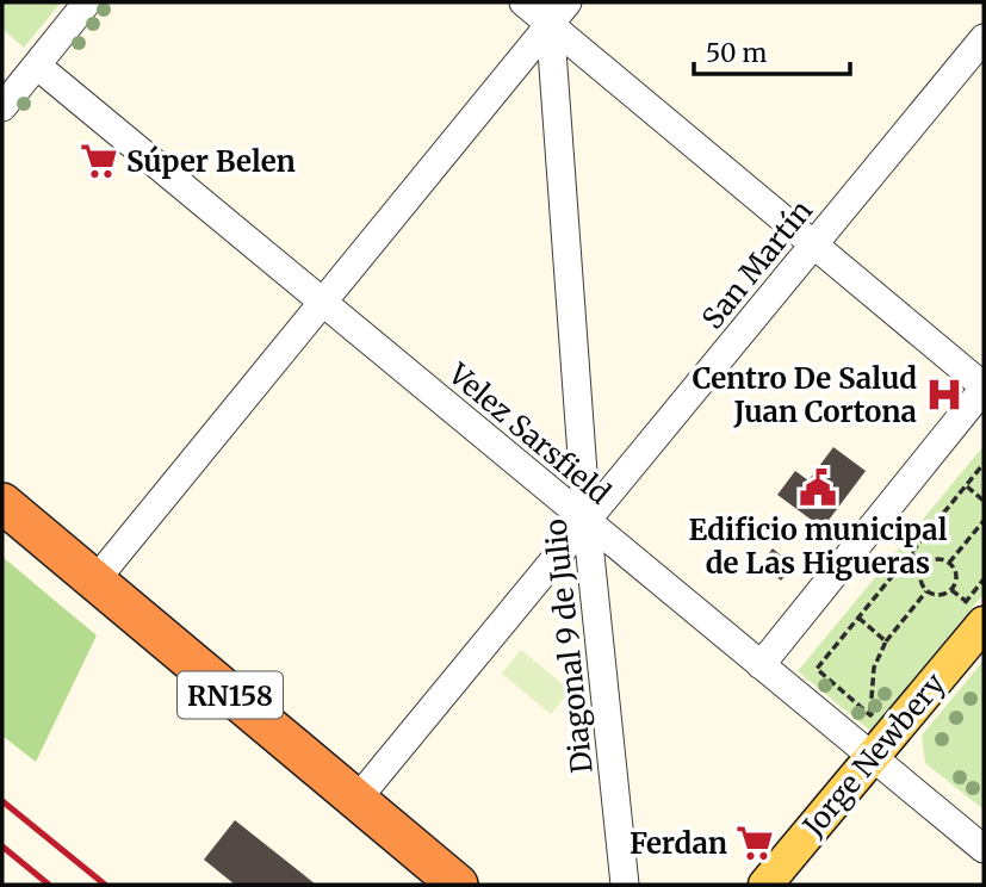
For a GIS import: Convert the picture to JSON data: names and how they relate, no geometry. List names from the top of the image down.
{
  "streets": {
    "highway": ["RN158"],
    "main road": ["Jorge Newbery"],
    "street": ["San Martín", "Velez Sarsfield", "Diagonal 9 de Julio"]
  },
  "crossings": [
    ["San Martín", "Velez Sarsfield"],
    ["San Martín", "Diagonal 9 de Julio"],
    ["San Martín", "RN158"],
    ["Velez Sarsfield", "Diagonal 9 de Julio"],
    ["Velez Sarsfield", "Jorge Newbery"]
  ],
  "places": {
    "supermarket": ["Súper Belen", "Ferdan"],
    "hospital": ["Centro De Salud Juan Cortona"],
    "public building": ["Edificio municipal de Las Higueras"]
  },
  "scale_bar": "50 m"
}
